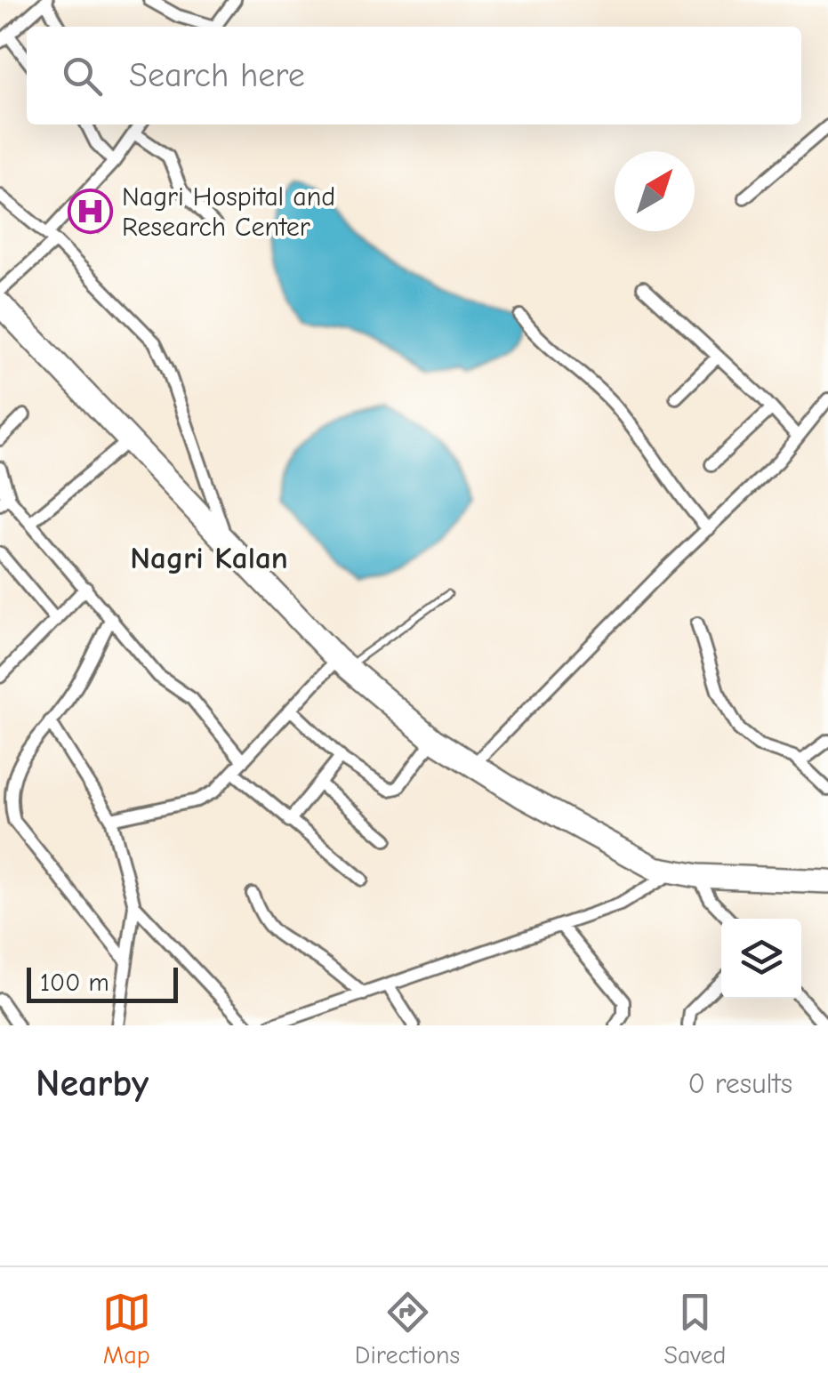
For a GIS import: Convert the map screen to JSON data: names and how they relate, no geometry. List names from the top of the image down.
{
  "districts": ["Nagri Kalan"],
  "places": {
    "hospital": ["Nagri Hospital and Research Center"]
  },
  "scale_bar": "100 m",
  "north": "top right",
  "page": {
    "search": "Search here",
    "scale": "100 m",
    "heading": ["Nearby", "0 results"],
    "nav": ["Map", "Directions", "Saved"]
  }
}
